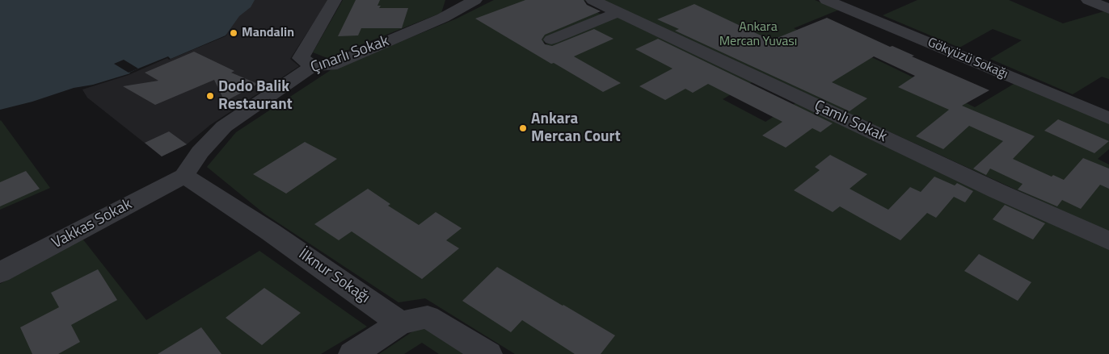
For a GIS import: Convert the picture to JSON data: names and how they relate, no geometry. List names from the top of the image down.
{
  "streets": {
    "street": [
      "Çınarlı Sokak",
      "Gökyüzü Sokağı",
      "Çamlı Sokak",
      "Vakkas Sokak",
      "İlknur Sokağı"
    ]
  },
  "crossings": [
    ["Çınarlı Sokak", "Vakkas Sokak"],
    ["Çınarlı Sokak", "İlknur Sokağı"],
    ["Vakkas Sokak", "İlknur Sokağı"]
  ],
  "parks": ["Ankara Mercan Yuvası"],
  "places": ["Mandalin", "Dodo Balik Restaurant", "Ankara Mercan Court"]
}
